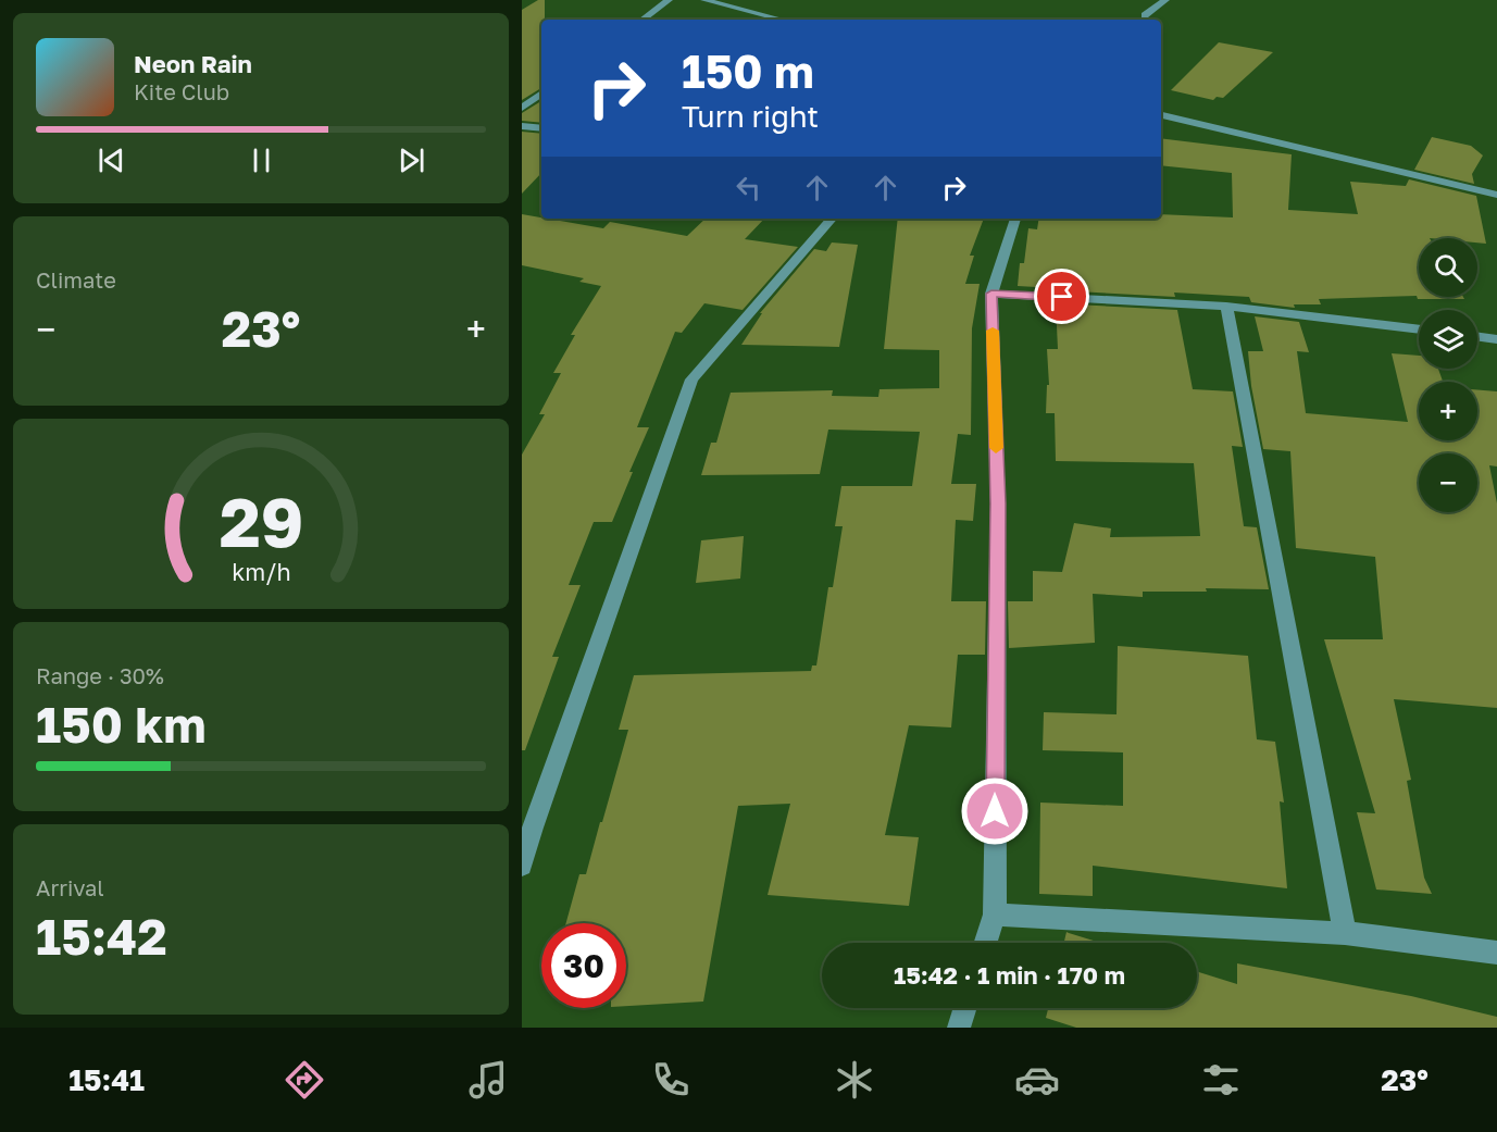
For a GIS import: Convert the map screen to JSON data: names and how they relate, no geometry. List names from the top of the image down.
{
  "page": {
    "turn": ["150 m", "Turn right"],
    "song": ["Neon Rain", "Kite Club"],
    "tile": [
      "Climate",
      ["Range · 30%", "150 km"],
      ["Arrival", "15:42"]
    ],
    "map_buttons": ["+", "−"],
    "heat": ["−", "23°", "+"],
    "limit": "30",
    "trip": "15:42 · 1 min · 170 m",
    "tabs": ["15:41", "23°"],
    "gauge": ["29", "km/h"]
  }
}
